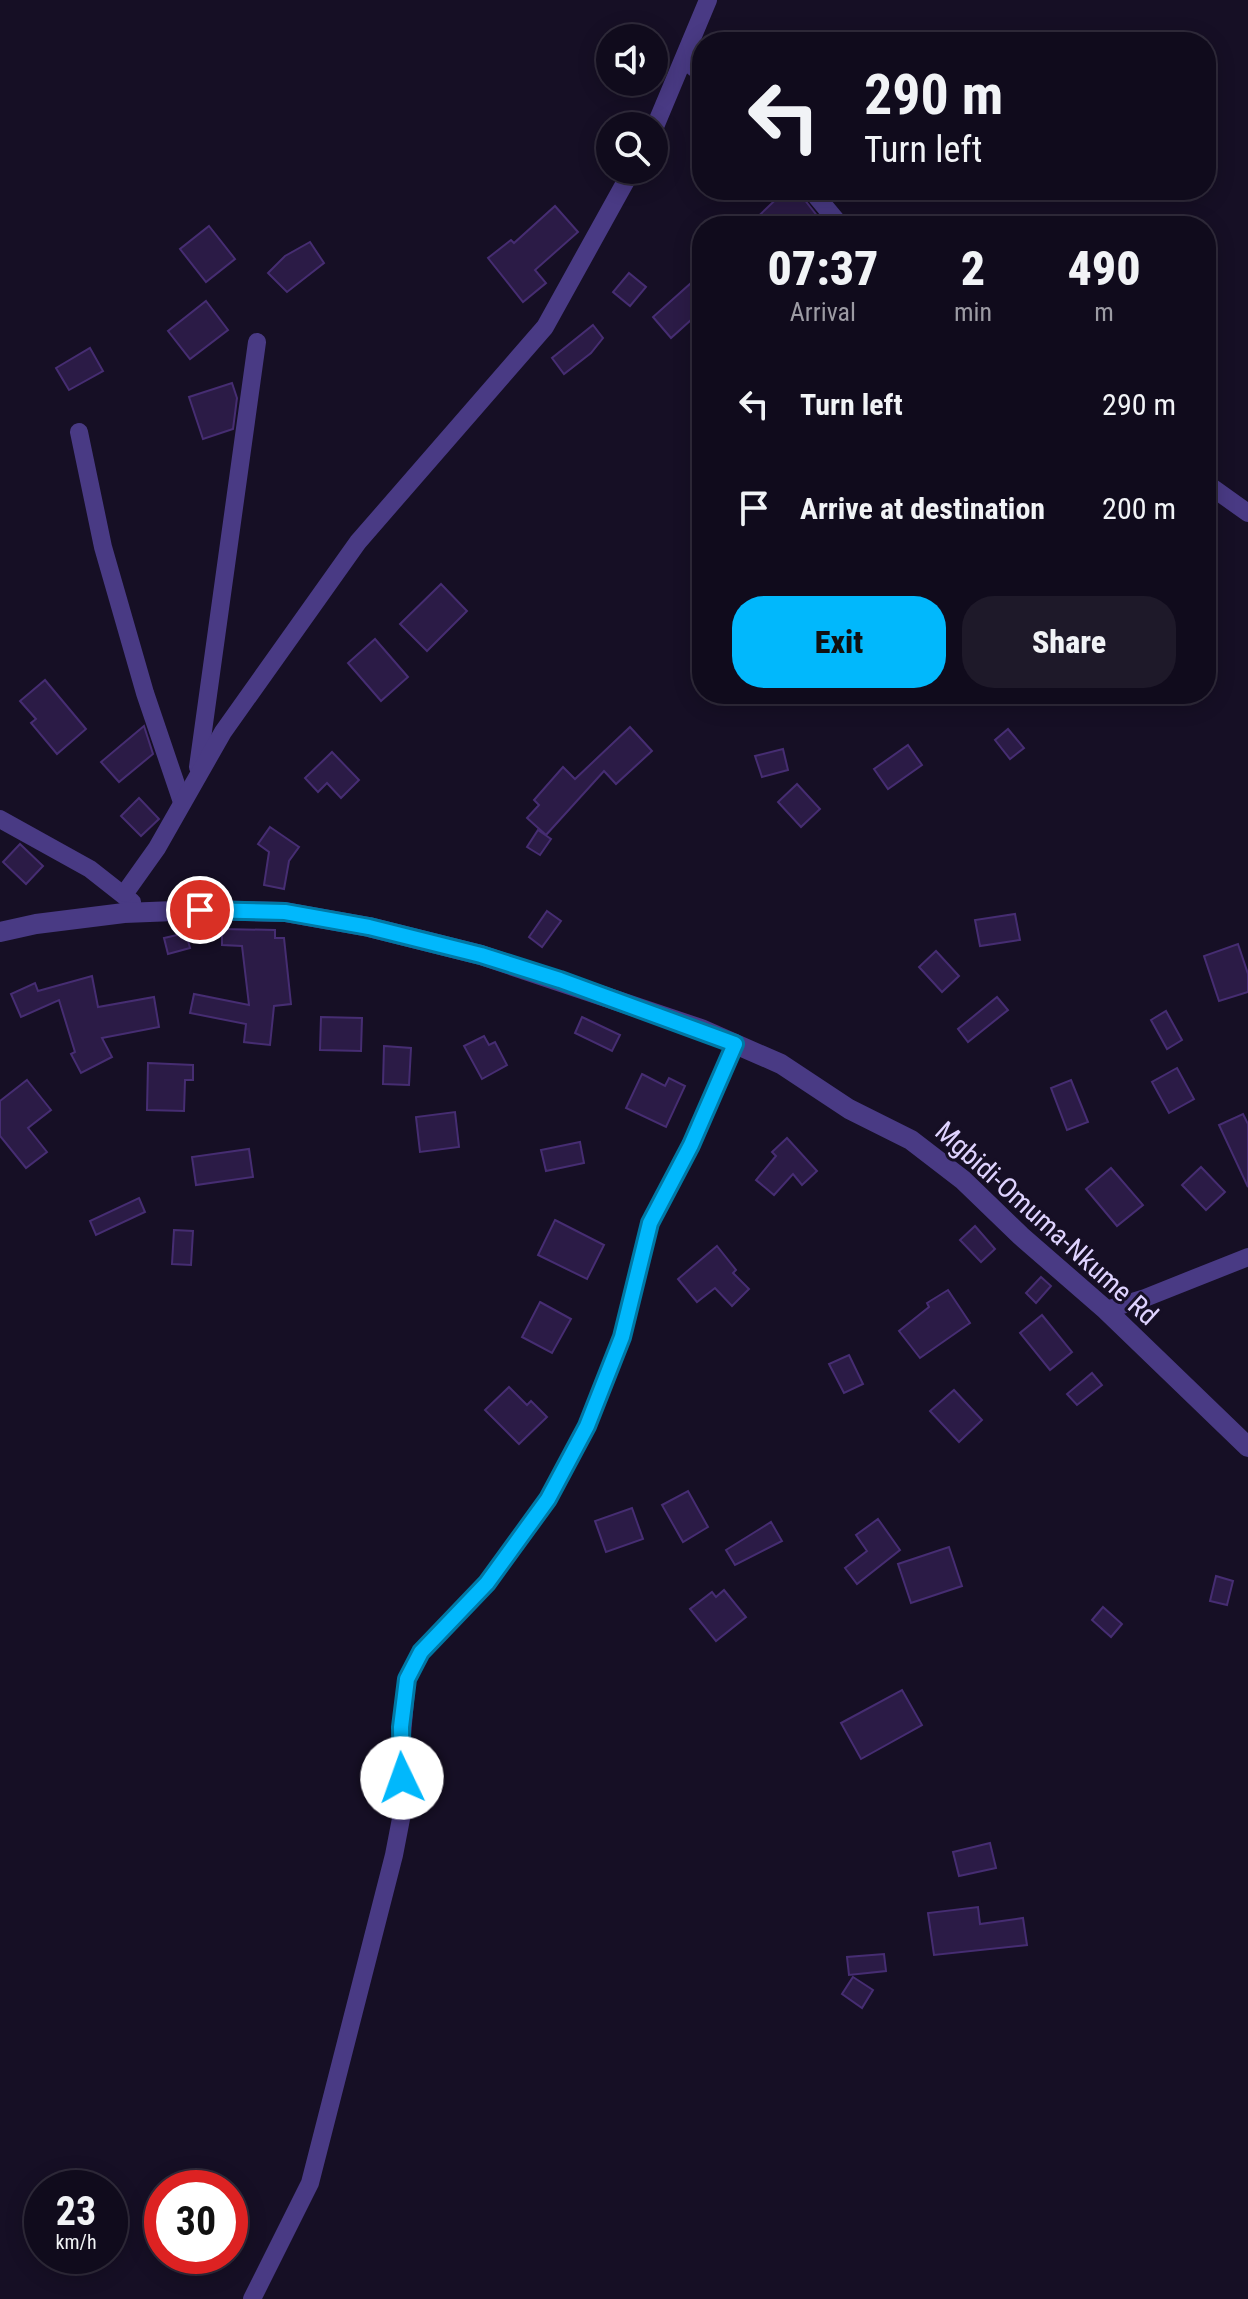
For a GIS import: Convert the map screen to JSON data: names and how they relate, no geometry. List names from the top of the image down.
{
  "streets": {
    "street": ["Mgbidi-Omuma-Nkume Rd"]
  },
  "page": {
    "turn": ["290 m", "Turn left"],
    "eta": [
      "07:37",
      "Arrival",
      "2",
      "min",
      "490",
      "m"
    ],
    "list": [
      {
        "name": "Turn left",
        "value": "290 m"
      },
      {
        "name": "Arrive at destination",
        "value": "200 m"
      }
    ],
    "buttons": ["Exit", "Share"],
    "speed": "23 km/h",
    "limit": "30"
  }
}
